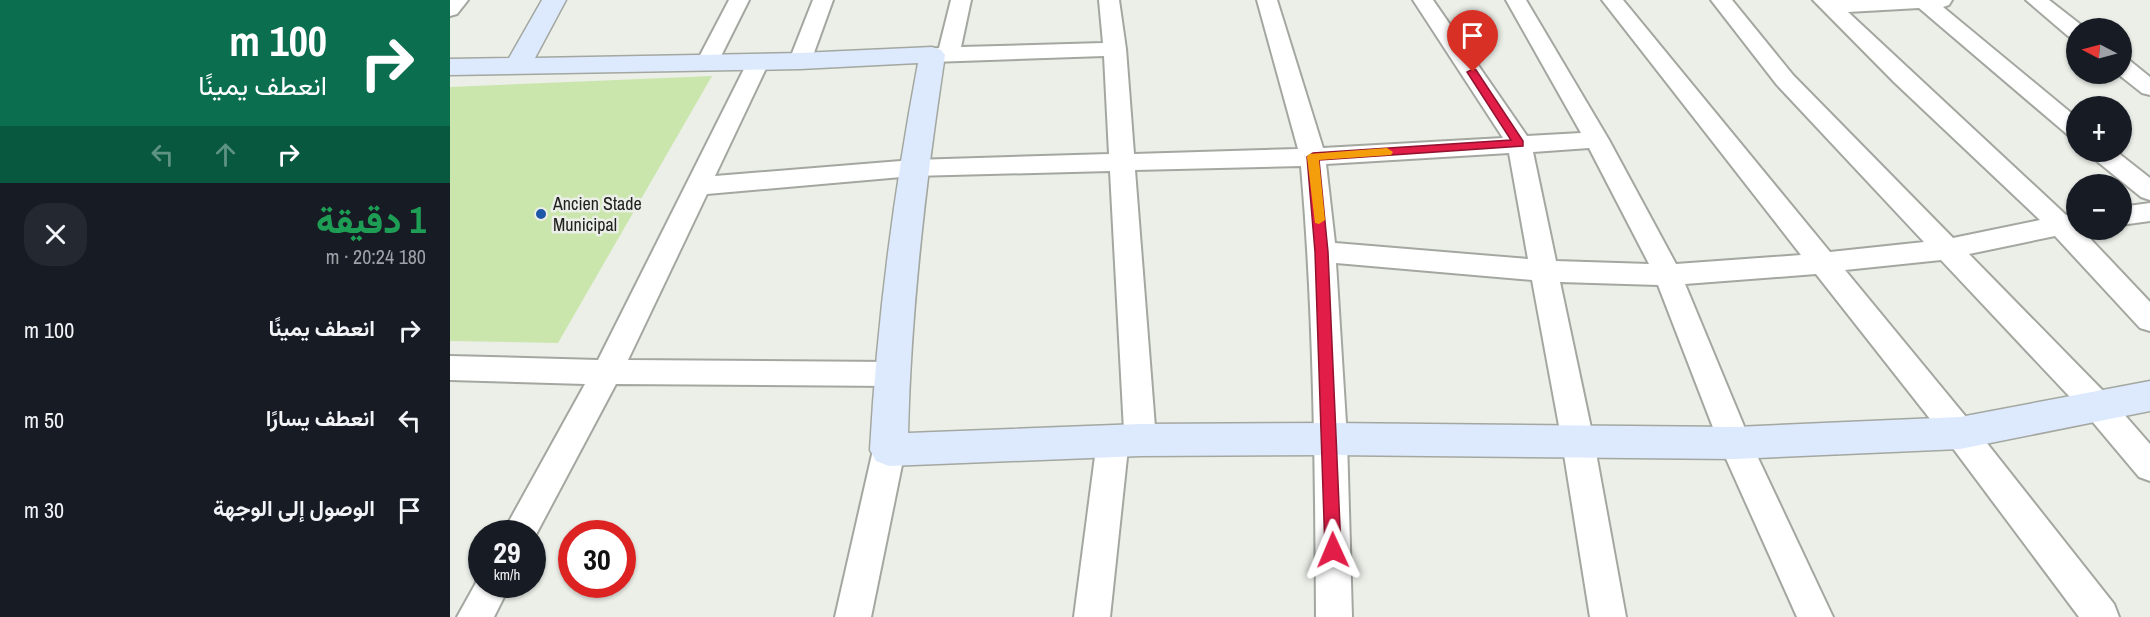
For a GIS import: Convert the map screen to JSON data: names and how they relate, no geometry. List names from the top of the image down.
{
  "places": ["Ancien Stade Municipal"],
  "north": "left",
  "page": {
    "turn": ["100 m", "انعطف يمينًا"],
    "map_buttons": ["+", "−"],
    "heading": ["1 دقيقة", "180 m · 20:24"],
    "list": [
      {
        "name": "انعطف يمينًا",
        "value": "100 m"
      },
      {
        "name": "انعطف يسارًا",
        "value": "50 m"
      },
      {
        "name": "الوصول إلى الوجهة",
        "value": "30 m"
      }
    ],
    "speed": "29 km/h",
    "limit": "30"
  }
}
